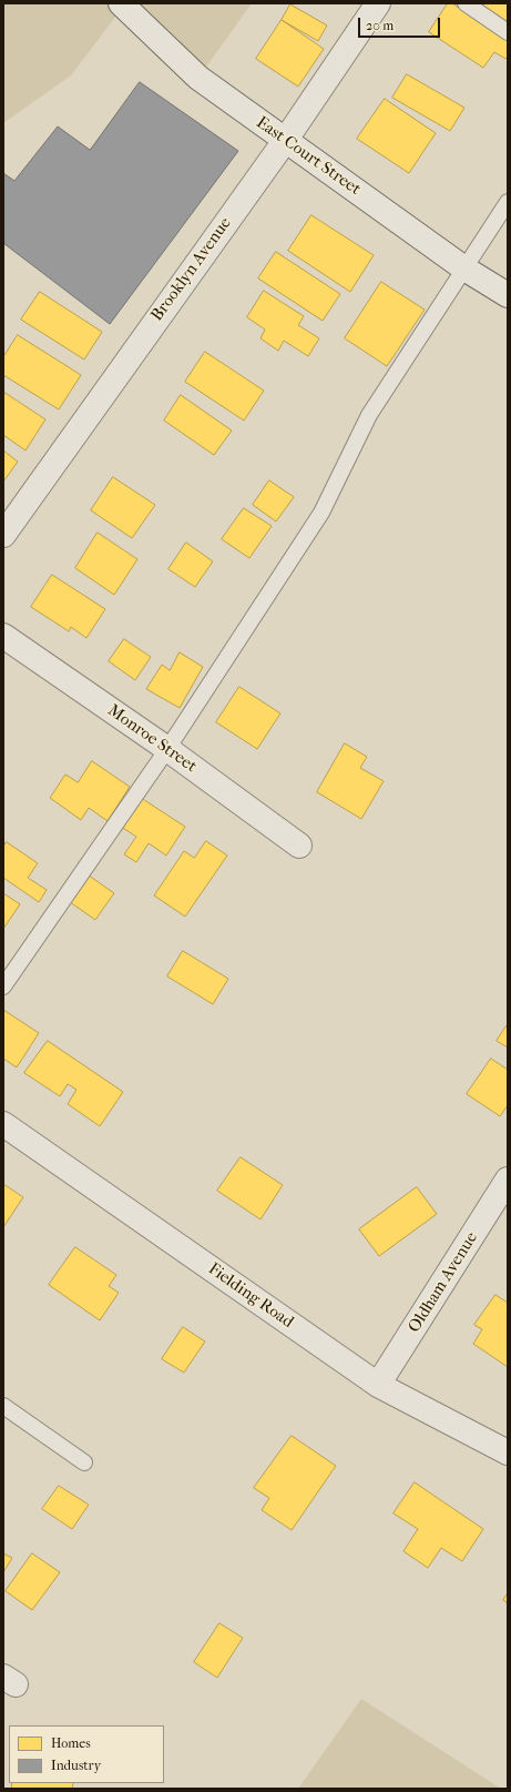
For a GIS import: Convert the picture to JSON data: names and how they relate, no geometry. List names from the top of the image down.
{
  "streets": {
    "street": [
      "East Court Street",
      "Brooklyn Avenue",
      "Monroe Street",
      "Oldham Avenue",
      "Fielding Road"
    ]
  },
  "crossings": [
    ["East Court Street", "Brooklyn Avenue"],
    ["Oldham Avenue", "Fielding Road"]
  ],
  "legend": ["Homes", "Industry"],
  "scale_bar": "20 m"
}
